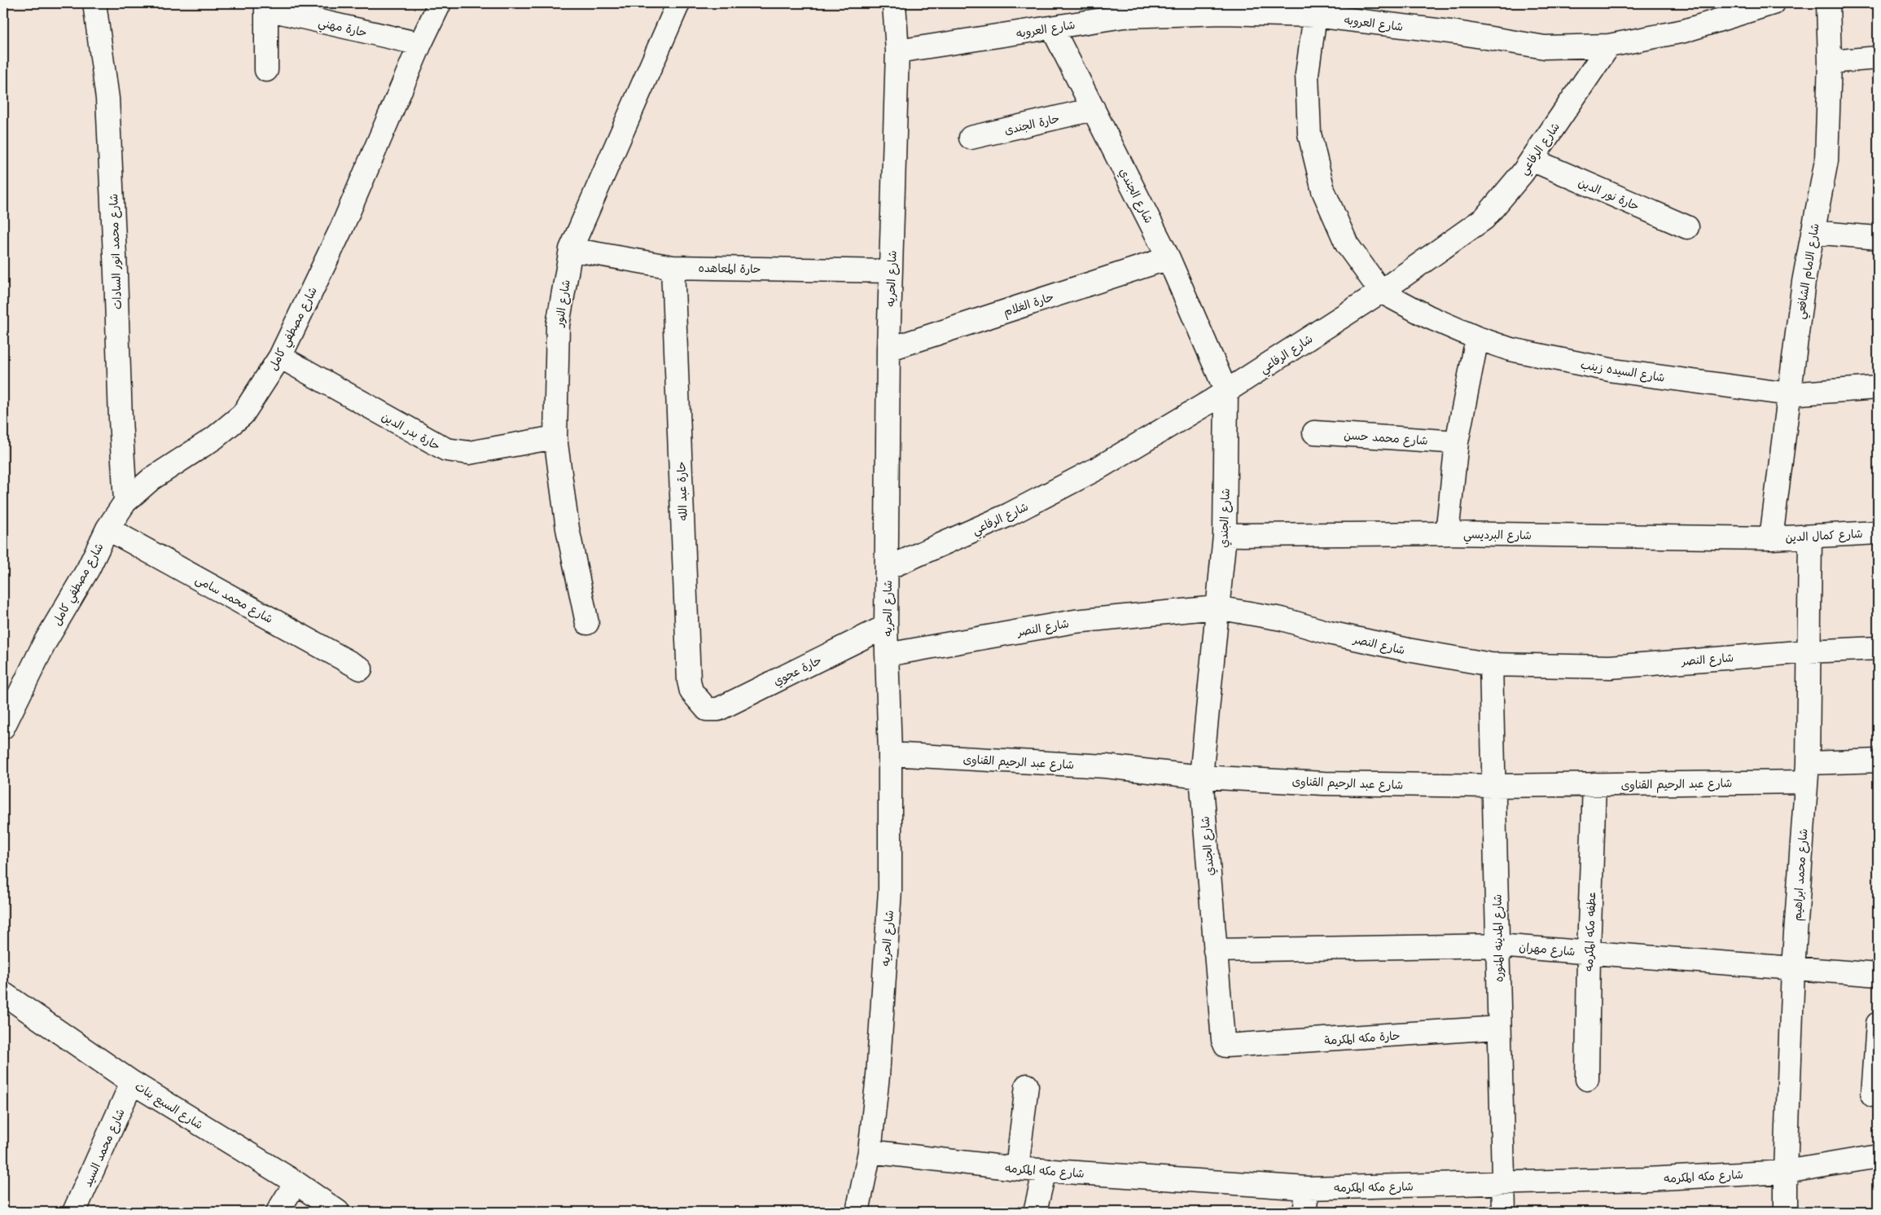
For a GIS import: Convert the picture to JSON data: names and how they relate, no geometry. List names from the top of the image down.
{
  "streets": {
    "street": [
      "شارع العروبه",
      "حارة مهني",
      "حارة الجندى",
      "شارع الرفاعي",
      "حارة نور الدين",
      "شارع الجندي",
      "شارع محمد انور السادات",
      "حارة المعاهده",
      "شارع الامام الشافعي",
      "شارع الحريه",
      "شارع النور",
      "حارة الغلام",
      "شارع مصطفي كامل",
      "شارع السيده زينب",
      "حارة بدر الدين",
      "شارع محمد حسن",
      "حارة عبد الله",
      "شارع البرديسي",
      "شارع كمال الدين",
      "شارع محمد سامى",
      "شارع النصر",
      "حارة عجوي",
      "شارع عبد الرحيم القناوى",
      "شارع محمد ابراهيم",
      "عطفه مكه المكرمه",
      "شارع المدينه المنوره",
      "شارع مهران",
      "حارة مكه المكرمة",
      "شارع السبع بنات",
      "شارع محمد السيد",
      "شارع مكه المكرمه"
    ]
  },
  "crossings": [
    ["شارع العروبه", "شارع الرفاعي"],
    ["شارع العروبه", "شارع الجندي"],
    ["شارع العروبه", "شارع الحريه"],
    ["حارة مهني", "شارع مصطفي كامل"],
    ["حارة الجندى", "شارع الجندي"],
    ["شارع الرفاعي", "حارة نور الدين"],
    ["شارع الرفاعي", "شارع الجندي"],
    ["شارع الرفاعي", "شارع الحريه"],
    ["شارع الرفاعي", "شارع السيده زينب"],
    ["شارع الجندي", "حارة الغلام"],
    ["شارع الجندي", "شارع البرديسي"],
    ["شارع الجندي", "شارع النصر"],
    ["شارع الجندي", "شارع عبد الرحيم القناوى"],
    ["شارع الجندي", "شارع مهران"],
    ["شارع الجندي", "حارة مكه المكرمة"],
    ["شارع محمد انور السادات", "شارع مصطفي كامل"],
    ["حارة المعاهده", "شارع الحريه"],
    ["حارة المعاهده", "شارع النور"],
    ["حارة المعاهده", "حارة عبد الله"],
    ["شارع الامام الشافعي", "شارع السيده زينب"],
    ["شارع الامام الشافعي", "شارع البرديسي"],
    ["شارع الامام الشافعي", "شارع كمال الدين"],
    ["شارع الحريه", "حارة الغلام"],
    ["شارع الحريه", "شارع النصر"],
    ["شارع الحريه", "حارة عجوي"],
    ["شارع الحريه", "شارع عبد الرحيم القناوى"],
    ["شارع الحريه", "شارع مكه المكرمه"],
    ["شارع النور", "حارة بدر الدين"],
    ["شارع مصطفي كامل", "حارة بدر الدين"],
    ["شارع مصطفي كامل", "شارع محمد سامى"],
    ["حارة عبد الله", "حارة عجوي"],
    ["شارع البرديسي", "شارع كمال الدين"],
    ["شارع كمال الدين", "شارع محمد ابراهيم"],
    ["شارع النصر", "شارع محمد ابراهيم"],
    ["شارع النصر", "شارع المدينه المنوره"],
    ["شارع عبد الرحيم القناوى", "شارع محمد ابراهيم"],
    ["شارع عبد الرحيم القناوى", "عطفه مكه المكرمه"],
    ["شارع عبد الرحيم القناوى", "شارع المدينه المنوره"],
    ["شارع محمد ابراهيم", "شارع مهران"],
    ["شارع محمد ابراهيم", "شارع مكه المكرمه"],
    ["عطفه مكه المكرمه", "شارع مهران"],
    ["شارع المدينه المنوره", "شارع مهران"],
    ["شارع المدينه المنوره", "حارة مكه المكرمة"],
    ["شارع المدينه المنوره", "شارع مكه المكرمه"],
    ["شارع السبع بنات", "شارع محمد السيد"]
  ]
}
